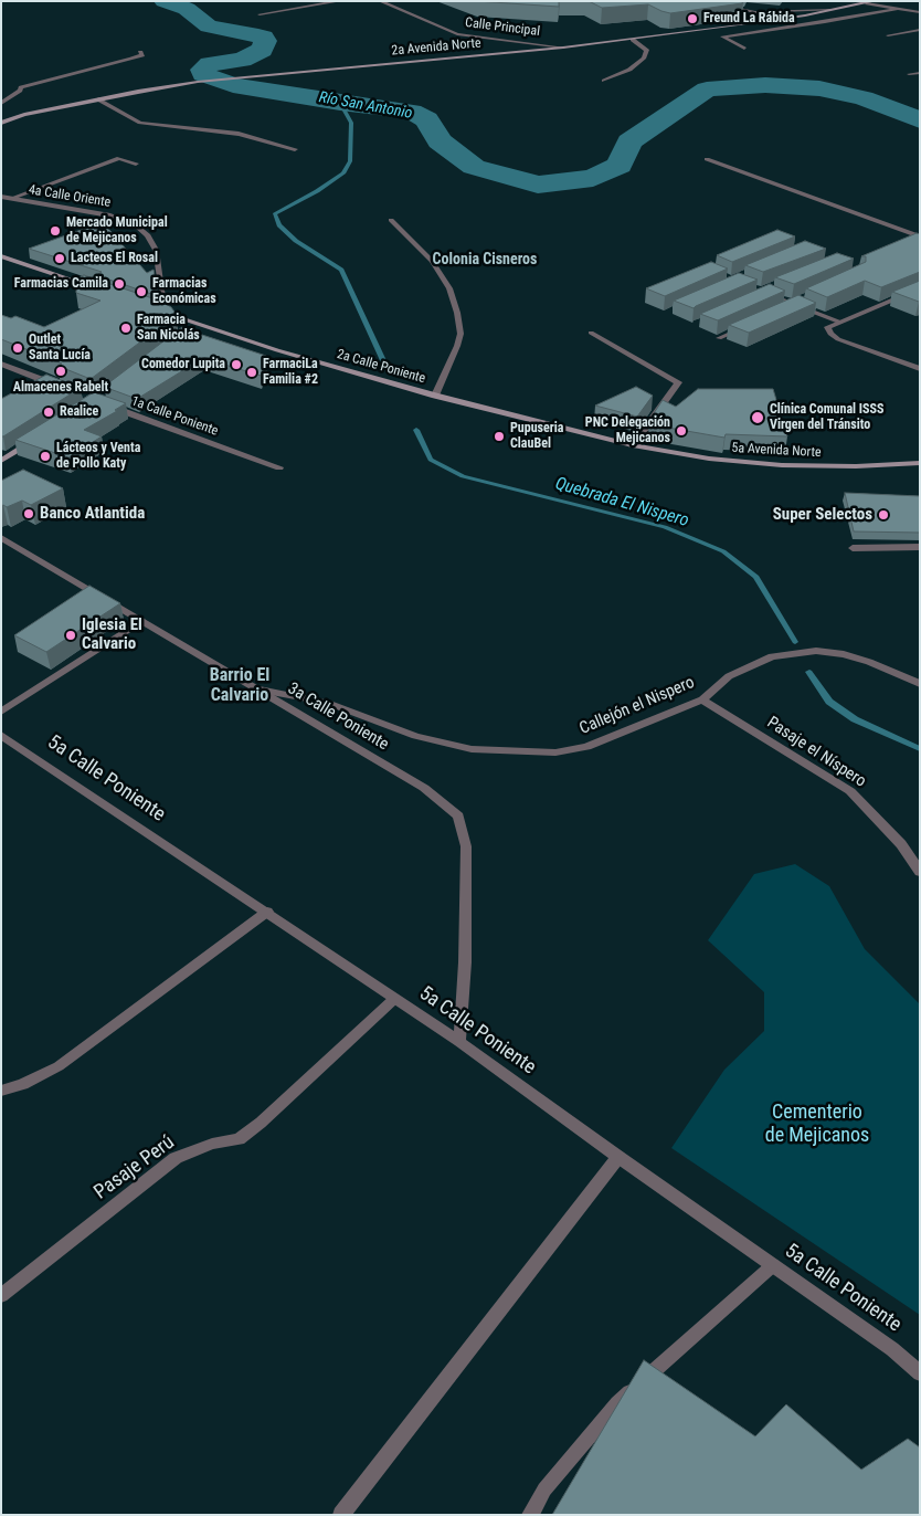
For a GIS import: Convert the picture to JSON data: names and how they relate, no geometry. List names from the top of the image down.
{
  "streets": {
    "main road": ["2a Avenida Norte", "2a Calle Poniente", "5a Avenida Norte"],
    "street": [
      "Calle Principal",
      "4a Calle Oriente",
      "1a Calle Poniente",
      "Callejón el Nispero",
      "3a Calle Poniente",
      "Pasaje el Níspero",
      "5a Calle Poniente",
      "Pasaje Perú"
    ]
  },
  "crossings": [
    ["Calle Principal", "2a Avenida Norte"],
    ["4a Calle Oriente", "2a Calle Poniente"],
    ["2a Calle Poniente", "5a Avenida Norte"],
    ["Callejón el Nispero", "3a Calle Poniente"],
    ["Callejón el Nispero", "Pasaje el Níspero"],
    ["3a Calle Poniente", "5a Calle Poniente"],
    ["5a Calle Poniente", "Pasaje Perú"]
  ],
  "districts": ["Colonia Cisneros", "Barrio El Calvario"],
  "water": ["Río San Antonio", "Quebrada El Nispero"],
  "parks": ["Cementerio de Mejicanos"],
  "places": [
    "Freund La Rábida",
    "Mercado Municipal de Mejicanos",
    "Lacteos El Rosal",
    "Farmacias Camila",
    "Farmacias Económicas",
    "Farmacia San Nicolás",
    "Outlet Santa Lucía",
    "Comedor Lupita",
    "Almacenes Rabelt",
    "FarmaciLa Familia #2",
    "Realice",
    "Clínica Comunal ISSS Virgen del Tránsito",
    "PNC Delegación Mejicanos",
    "Pupuseria ClauBel",
    "Lácteos y Venta de Pollo Katy",
    "Banco Atlantida",
    "Super Selectos",
    "Iglesia El Calvario"
  ]
}
